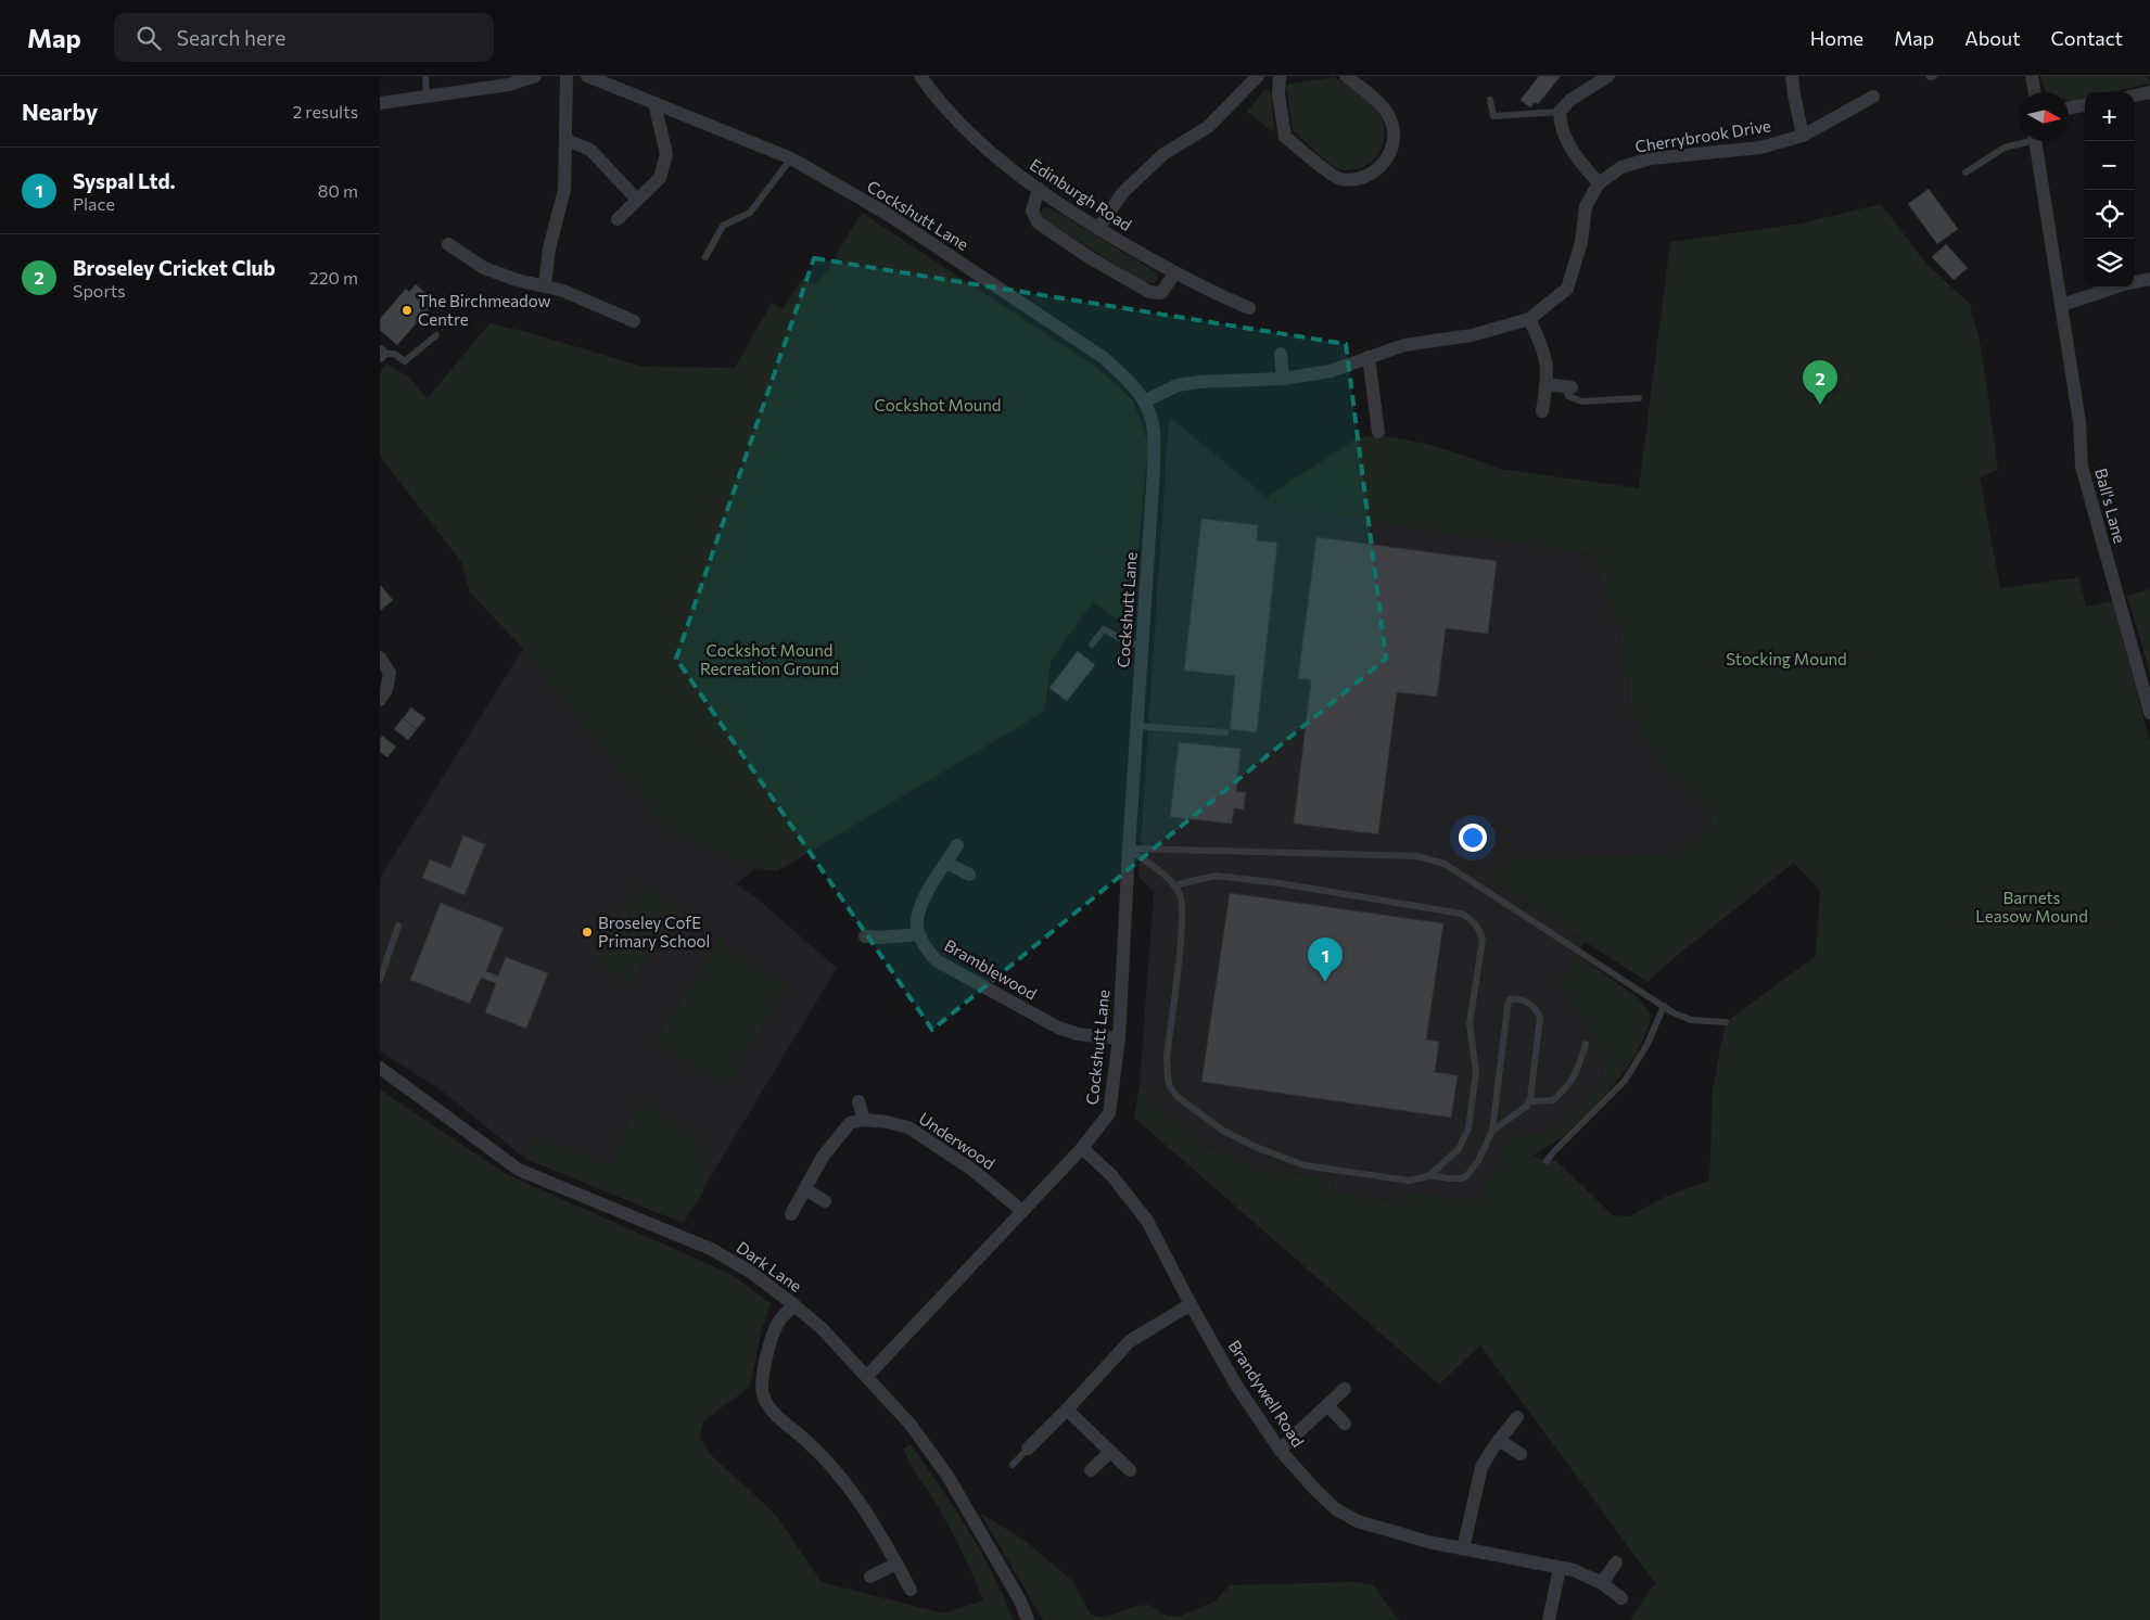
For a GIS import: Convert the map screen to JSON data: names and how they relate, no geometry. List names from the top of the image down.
{
  "streets": {
    "street": [
      "Cherrybrook Drive",
      "Edinburgh Road",
      "Cockshutt Lane",
      "Ball's Lane",
      "Bramblewood",
      "Underwood",
      "Dark Lane",
      "Brandywell Road"
    ]
  },
  "crossings": [
    ["Cherrybrook Drive", "Cockshutt Lane"],
    ["Cockshutt Lane", "Bramblewood"],
    ["Cockshutt Lane", "Underwood"],
    ["Cockshutt Lane", "Dark Lane"],
    ["Cockshutt Lane", "Brandywell Road"]
  ],
  "parks": [
    "Cockshot Mound",
    "Cockshot Mound Recreation Ground",
    "Stocking Mound",
    "Barnets Leasow Mound"
  ],
  "places": ["The Birchmeadow Centre", "Broseley CofE Primary School"],
  "north": "right",
  "page": {
    "header": "Map",
    "search": "Search here",
    "nav": [
      "Home",
      "Map",
      "About",
      "Contact"
    ],
    "heading": ["Nearby", "2 results"],
    "map_buttons": ["+", "−"],
    "list": [
      {
        "mark": "1",
        "name": "Syspal Ltd.",
        "note": "Place",
        "value": "80 m"
      },
      {
        "mark": "2",
        "name": "Broseley Cricket Club",
        "note": "Sports",
        "value": "220 m"
      }
    ],
    "pins": ["2", "1"]
  }
}
